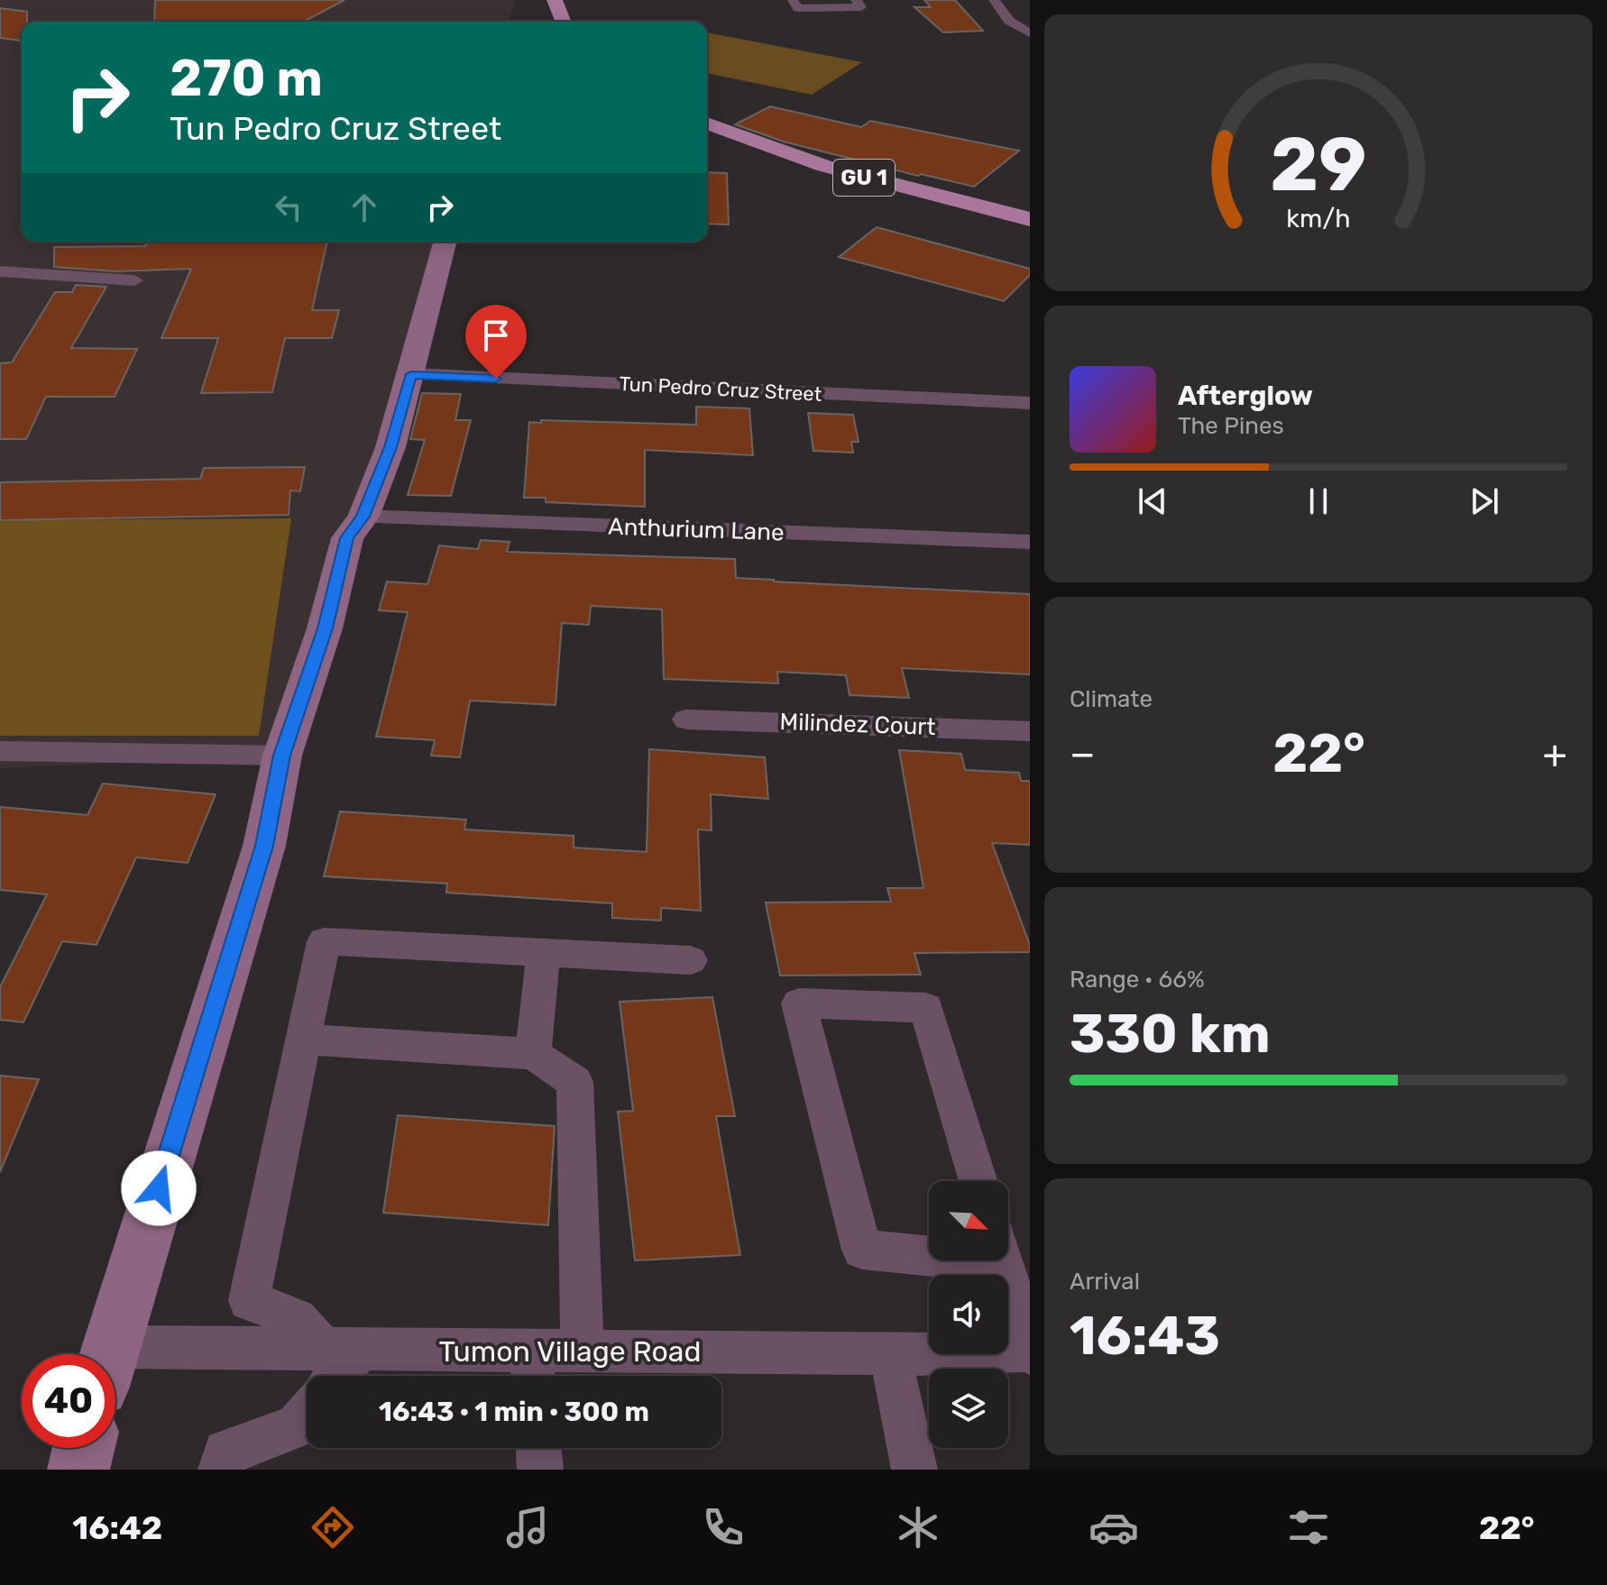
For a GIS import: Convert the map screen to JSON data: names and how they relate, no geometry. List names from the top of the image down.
{
  "streets": {
    "main road": ["GU 1"],
    "street": [
      "Tun Pedro Cruz Street",
      "Anthurium Lane",
      "Milindez Court",
      "Tumon Village Road"
    ]
  },
  "north": "bottom right",
  "page": {
    "turn": ["270 m", "Tun Pedro Cruz Street"],
    "song": ["Afterglow", "The Pines"],
    "tile": [
      "Climate",
      ["Range · 66%", "330 km"],
      ["Arrival", "16:43"]
    ],
    "heat": ["−", "22°", "+"],
    "limit": "40",
    "trip": "16:43 · 1 min · 300 m",
    "tabs": ["16:42", "22°"],
    "gauge": ["29", "km/h"]
  }
}
